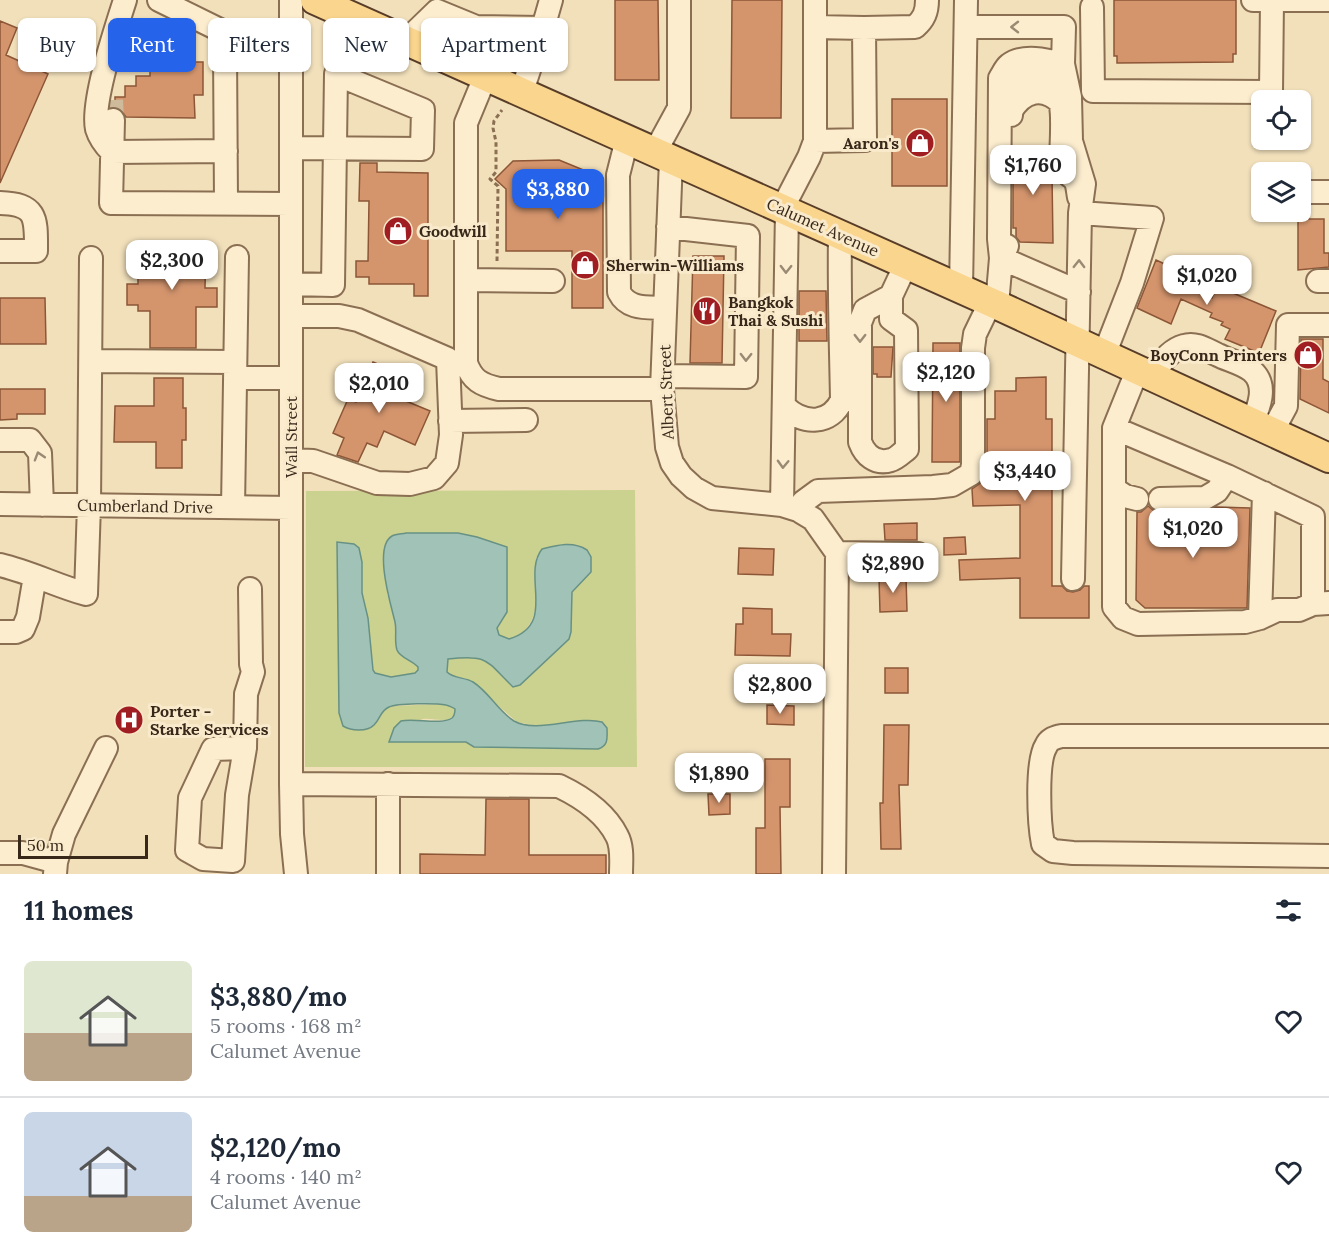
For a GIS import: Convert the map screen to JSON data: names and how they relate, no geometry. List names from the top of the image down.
{
  "streets": {
    "main road": ["Calumet Avenue"],
    "street": ["Albert Street", "Wall Street", "Cumberland Drive"]
  },
  "crossings": [
    ["Calumet Avenue", "Albert Street"],
    ["Wall Street", "Cumberland Drive"]
  ],
  "places": {
    "shop": [
      "Aaron's",
      "Goodwill",
      "Sherwin-Williams",
      "BoyConn Printers"
    ],
    "restaurant": ["Bangkok Thai & Sushi"],
    "hospital": ["Porter - Starke Services"]
  },
  "scale_bar": "50 m",
  "page": {
    "chip": [
      "Buy",
      "Rent",
      "Filters",
      "New",
      "Apartment"
    ],
    "price": [
      "$1,760",
      "$3,880",
      "$2,300",
      "$1,020",
      "$2,120",
      "$2,010",
      "$3,440",
      "$1,020",
      "$2,890",
      "$2,800",
      "$1,890"
    ],
    "scale": "50 m",
    "heading": "11 homes",
    "list": [
      {
        "name": "$3,880/mo",
        "note": "5 rooms · 168 m² · Calumet Avenue"
      },
      {
        "name": "$2,120/mo",
        "note": "4 rooms · 140 m² · Calumet Avenue"
      }
    ]
  }
}
